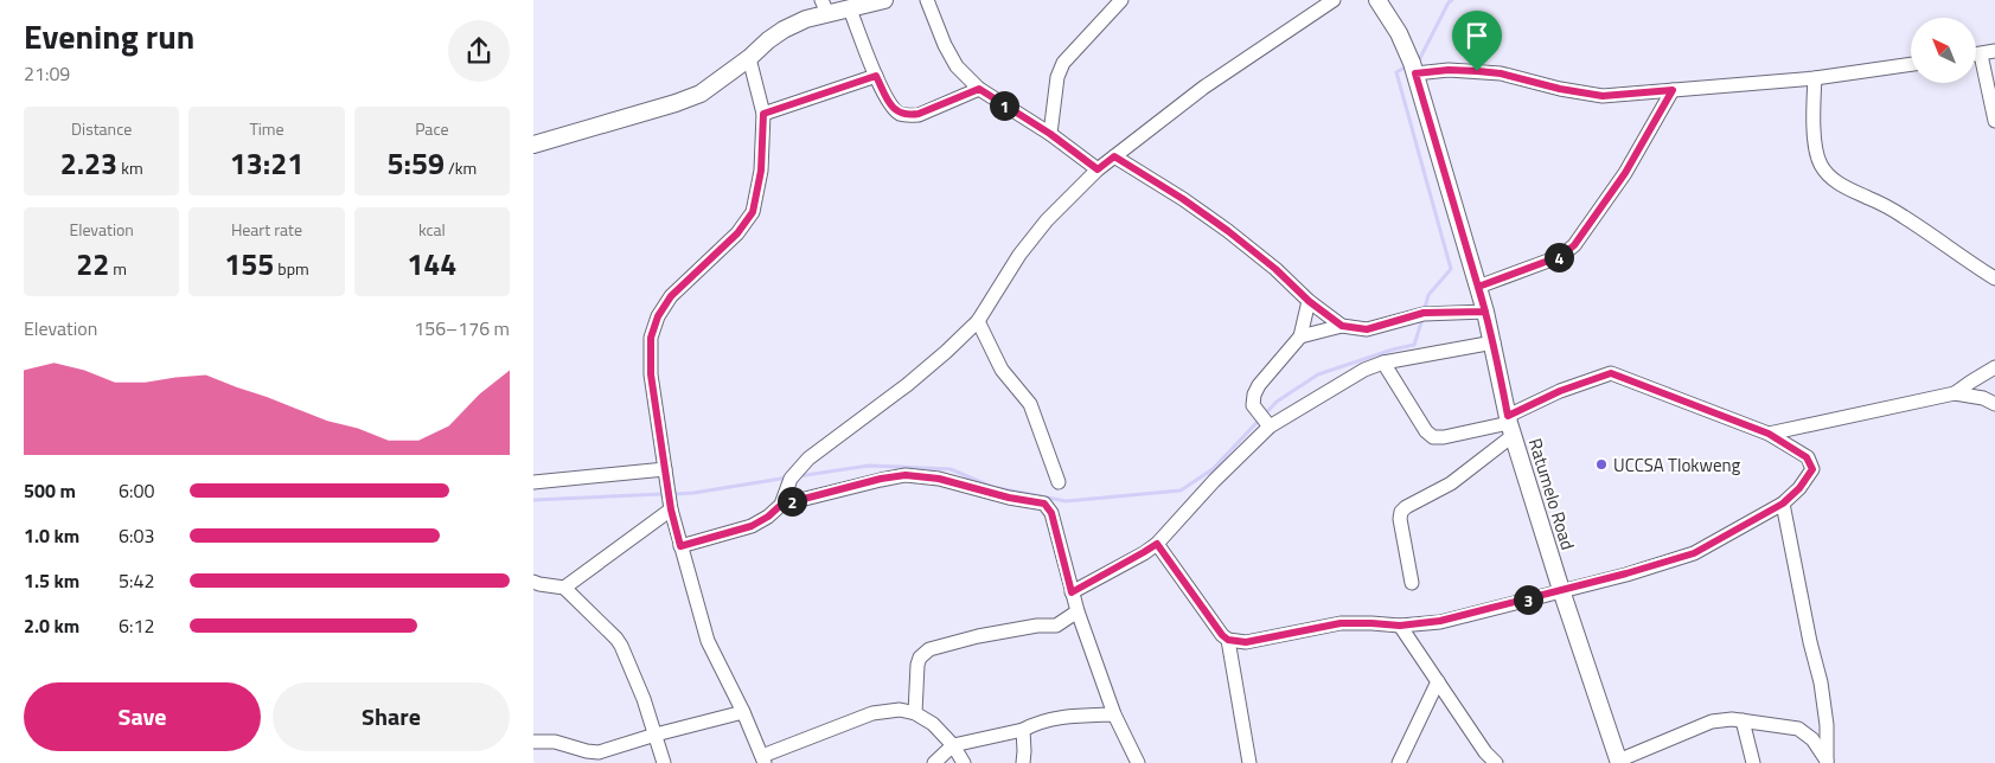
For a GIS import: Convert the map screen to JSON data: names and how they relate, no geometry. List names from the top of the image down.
{
  "streets": {
    "street": ["Ratumelo Road"]
  },
  "places": ["UCCSA Tlokweng"],
  "north": "top left",
  "page": {
    "heading": ["Evening run", "21:09"],
    "pins": [
      "1",
      "4",
      "2",
      "3"
    ],
    "stats": [
      ["Distance", "2.23 km"],
      ["Time", "13:21"],
      ["Pace", "5:59 /km"],
      ["Elevation", "22 m"],
      ["Heart rate", "155 bpm"],
      ["kcal", "144"]
    ],
    "chart": ["Elevation", "156–176 m"],
    "list": [
      {
        "name": "500 m",
        "note": "6:00"
      },
      {
        "name": "1.0 km",
        "note": "6:03"
      },
      {
        "name": "1.5 km",
        "note": "5:42"
      },
      {
        "name": "2.0 km",
        "note": "6:12"
      }
    ],
    "buttons": ["Save", "Share"]
  }
}
